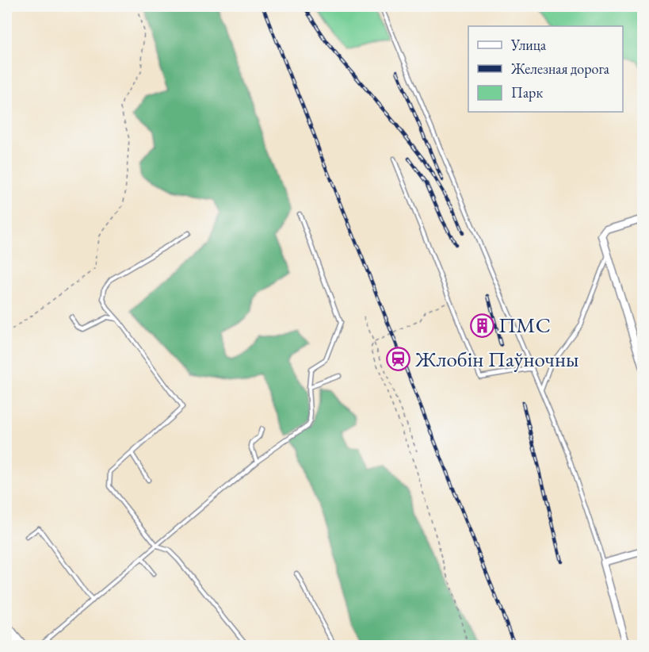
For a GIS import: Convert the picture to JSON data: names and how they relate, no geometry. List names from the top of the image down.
{
  "places": {
    "building": ["ПМС"],
    "station": ["Жлобін Паўночны"]
  },
  "legend": ["Улица", "Железная дорога", "Парк"]
}
